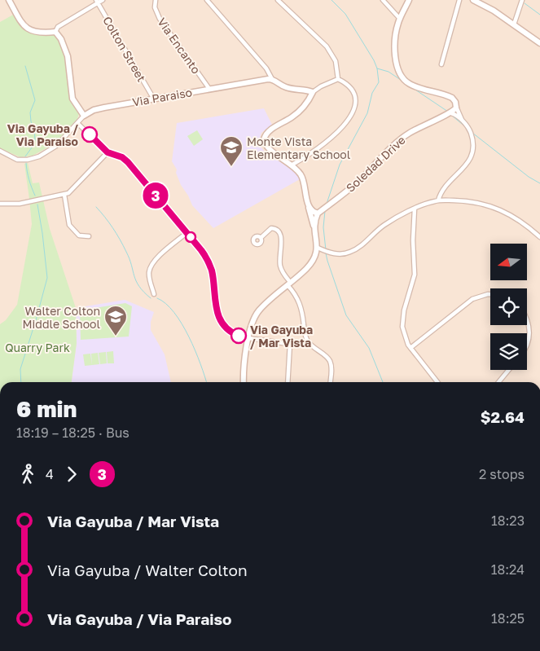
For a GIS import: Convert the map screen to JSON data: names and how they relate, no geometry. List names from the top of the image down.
{
  "streets": {
    "street": [
      "Via Encanto",
      "Colton Street",
      "Via Paraiso",
      "Soledad Drive"
    ]
  },
  "crossings": [
    ["Via Encanto", "Via Paraiso"],
    ["Colton Street", "Via Paraiso"]
  ],
  "parks": ["Quarry Park"],
  "places": {
    "other": ["Via Gayuba / Via Paraiso", "Via Gayuba / Mar Vista"],
    "school or university": ["Monte Vista Elementary School", "Walter Colton Middle School"]
  },
  "lines": ["bus line 3"],
  "north": "left",
  "page": {
    "on_map": "3",
    "heading": ["6 min", "18:19 – 18:25 · Bus", "$2.64"],
    "legs": ["4", "3", "2 stops"],
    "list": [
      {
        "name": "Via Gayuba / Mar Vista",
        "value": "18:23"
      },
      {
        "name": "Via Gayuba / Walter Colton",
        "value": "18:24"
      },
      {
        "name": "Via Gayuba / Via Paraiso",
        "value": "18:25"
      }
    ]
  }
}
